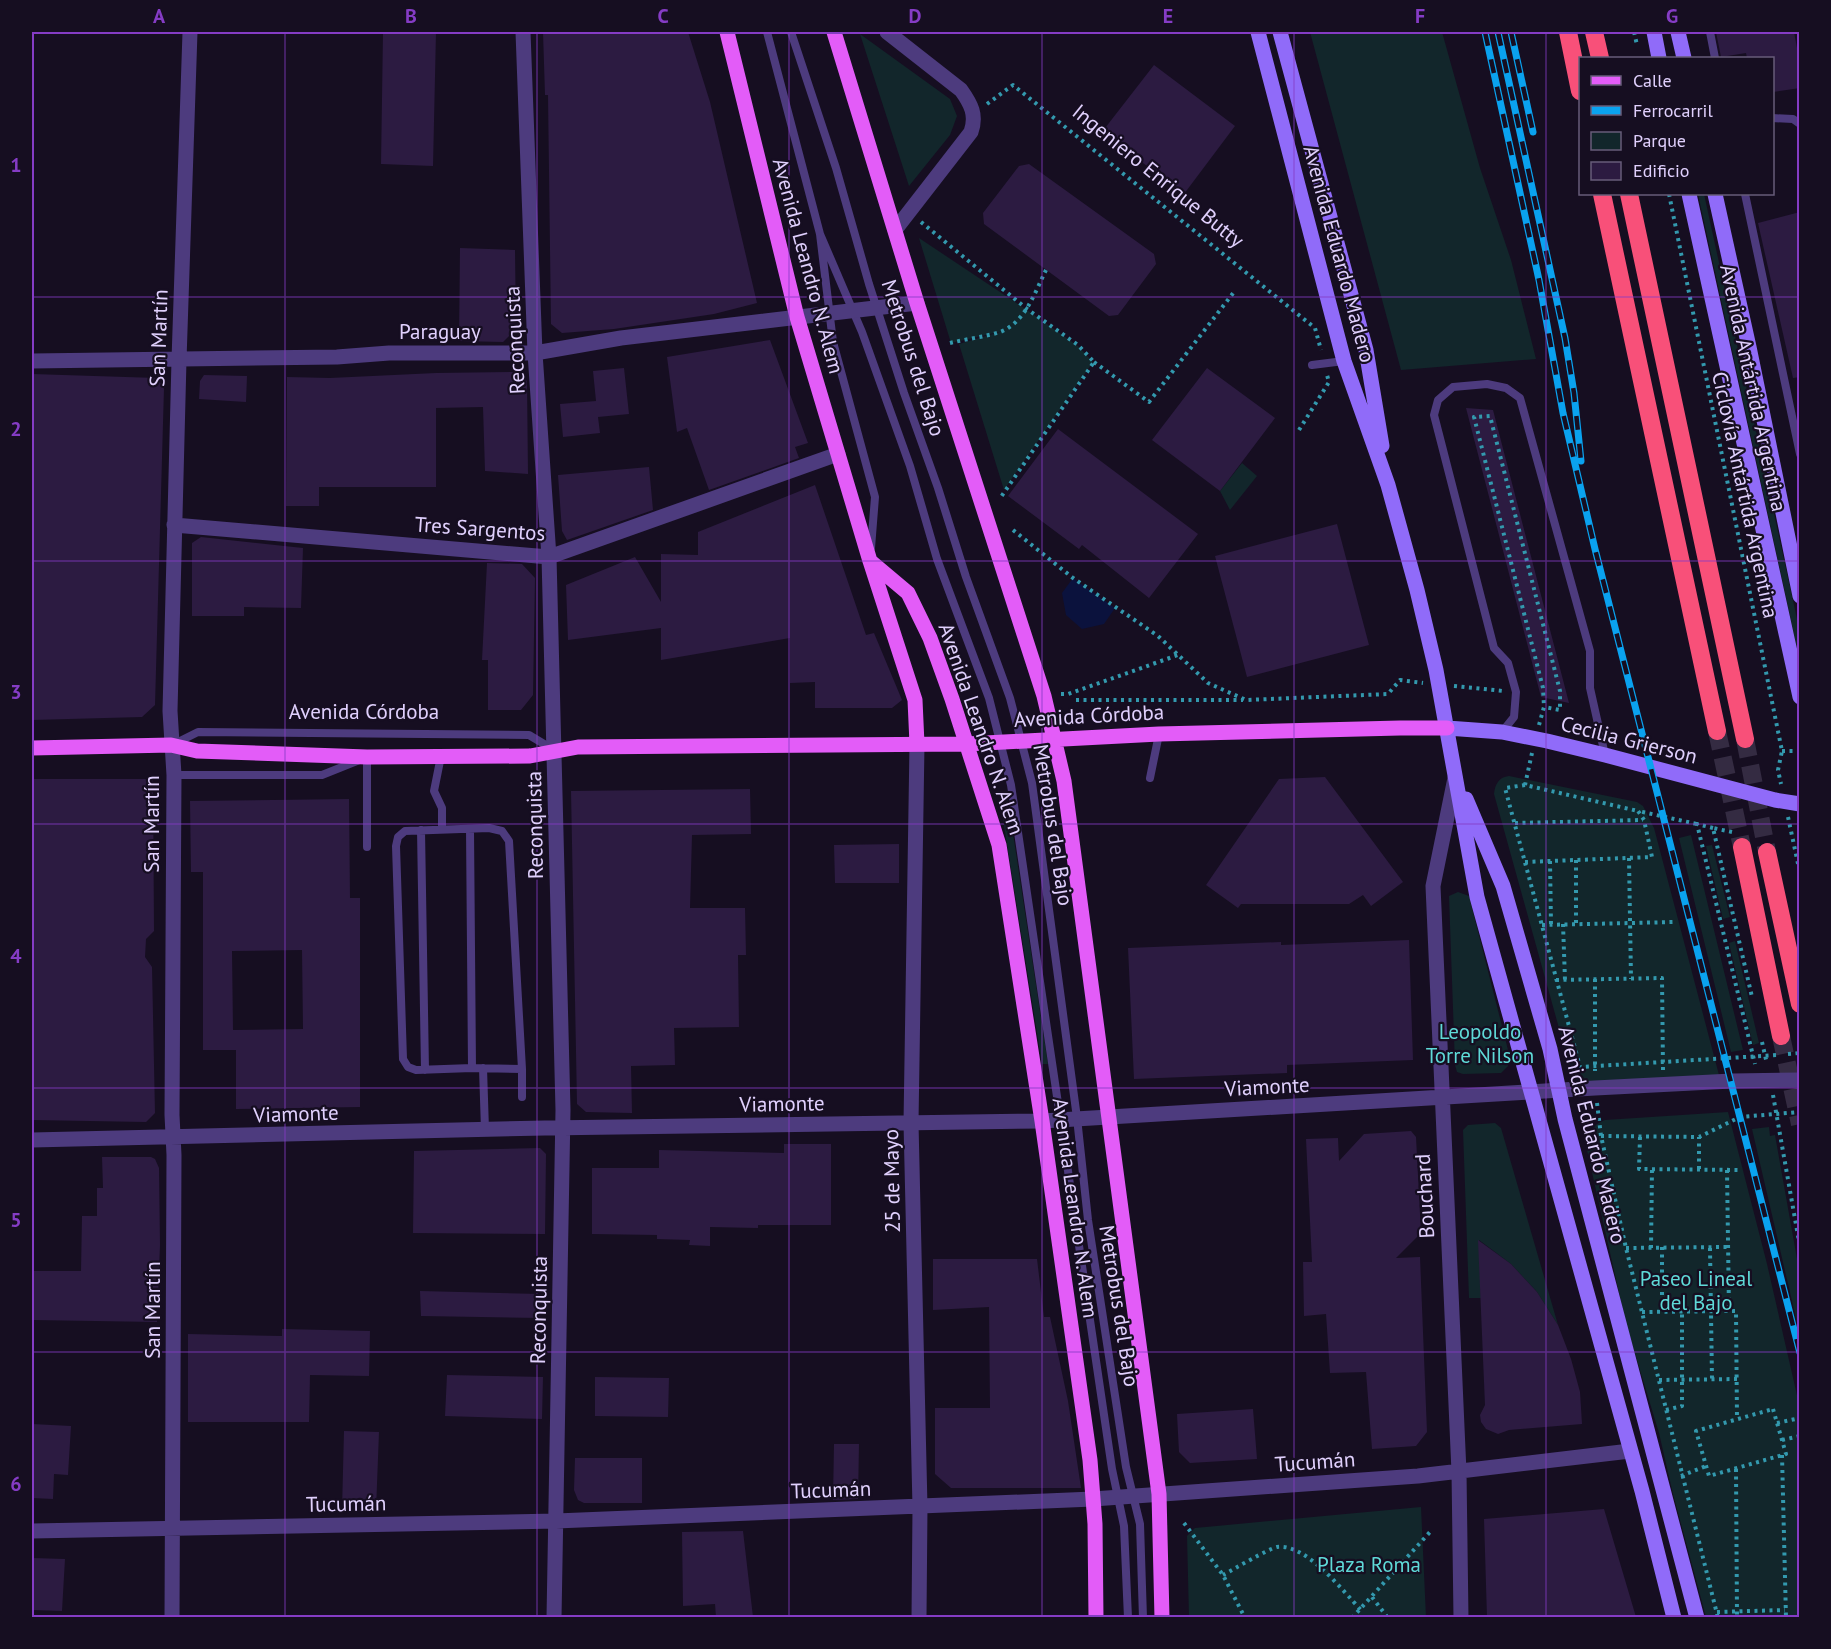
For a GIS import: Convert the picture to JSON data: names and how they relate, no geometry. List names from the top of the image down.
{
  "streets": {
    "main road": [
      "Avenida Eduardo Madero",
      "Avenida Leandro N. Alem",
      "Avenida Antártida Argentina",
      "Avenida Córdoba",
      "Cecilia Grierson"
    ],
    "street": [
      "Paraguay",
      "San Martín",
      "Reconquista",
      "Tres Sargentos",
      "Viamonte",
      "25 de Mayo",
      "Bouchard",
      "Tucumán"
    ],
    "lane": ["Metrobus del Bajo"],
    "path": ["Ingeniero Enrique Butty", "Ciclovía Antártida Argentina"]
  },
  "crossings": [
    ["Avenida Eduardo Madero", "Avenida Córdoba"],
    ["Avenida Eduardo Madero", "Cecilia Grierson"],
    ["Avenida Eduardo Madero", "Viamonte"],
    ["Avenida Eduardo Madero", "Bouchard"],
    ["Avenida Eduardo Madero", "Tucumán"],
    ["Avenida Leandro N. Alem", "Paraguay"],
    ["Avenida Leandro N. Alem", "Metrobus del Bajo"],
    ["Avenida Leandro N. Alem", "Tres Sargentos"],
    ["Avenida Leandro N. Alem", "Avenida Córdoba"],
    ["Avenida Leandro N. Alem", "Viamonte"],
    ["Avenida Leandro N. Alem", "Tucumán"],
    ["Paraguay", "San Martín"],
    ["Paraguay", "Reconquista"],
    ["Paraguay", "Metrobus del Bajo"],
    ["San Martín", "Tres Sargentos"],
    ["San Martín", "Avenida Córdoba"],
    ["San Martín", "Viamonte"],
    ["San Martín", "Tucumán"],
    ["Reconquista", "Tres Sargentos"],
    ["Reconquista", "Avenida Córdoba"],
    ["Reconquista", "Viamonte"],
    ["Reconquista", "Tucumán"],
    ["Metrobus del Bajo", "Avenida Córdoba"],
    ["Metrobus del Bajo", "Viamonte"],
    ["Metrobus del Bajo", "Tucumán"],
    ["Ciclovía Antártida Argentina", "Cecilia Grierson"],
    ["Avenida Córdoba", "Cecilia Grierson"],
    ["Avenida Córdoba", "25 de Mayo"],
    ["Viamonte", "25 de Mayo"],
    ["Viamonte", "Bouchard"],
    ["25 de Mayo", "Tucumán"],
    ["Bouchard", "Tucumán"]
  ],
  "parks": ["Leopoldo Torre Nilson", "Paseo Lineal del Bajo", "Plaza Roma"],
  "legend": [
    "Calle",
    "Ferrocarril",
    "Parque",
    "Edificio"
  ],
  "grid": {
    "columns": [
      "A",
      "B",
      "C",
      "D",
      "E",
      "F",
      "G"
    ],
    "rows": [
      "1",
      "2",
      "3",
      "4",
      "5",
      "6"
    ]
  }
}
